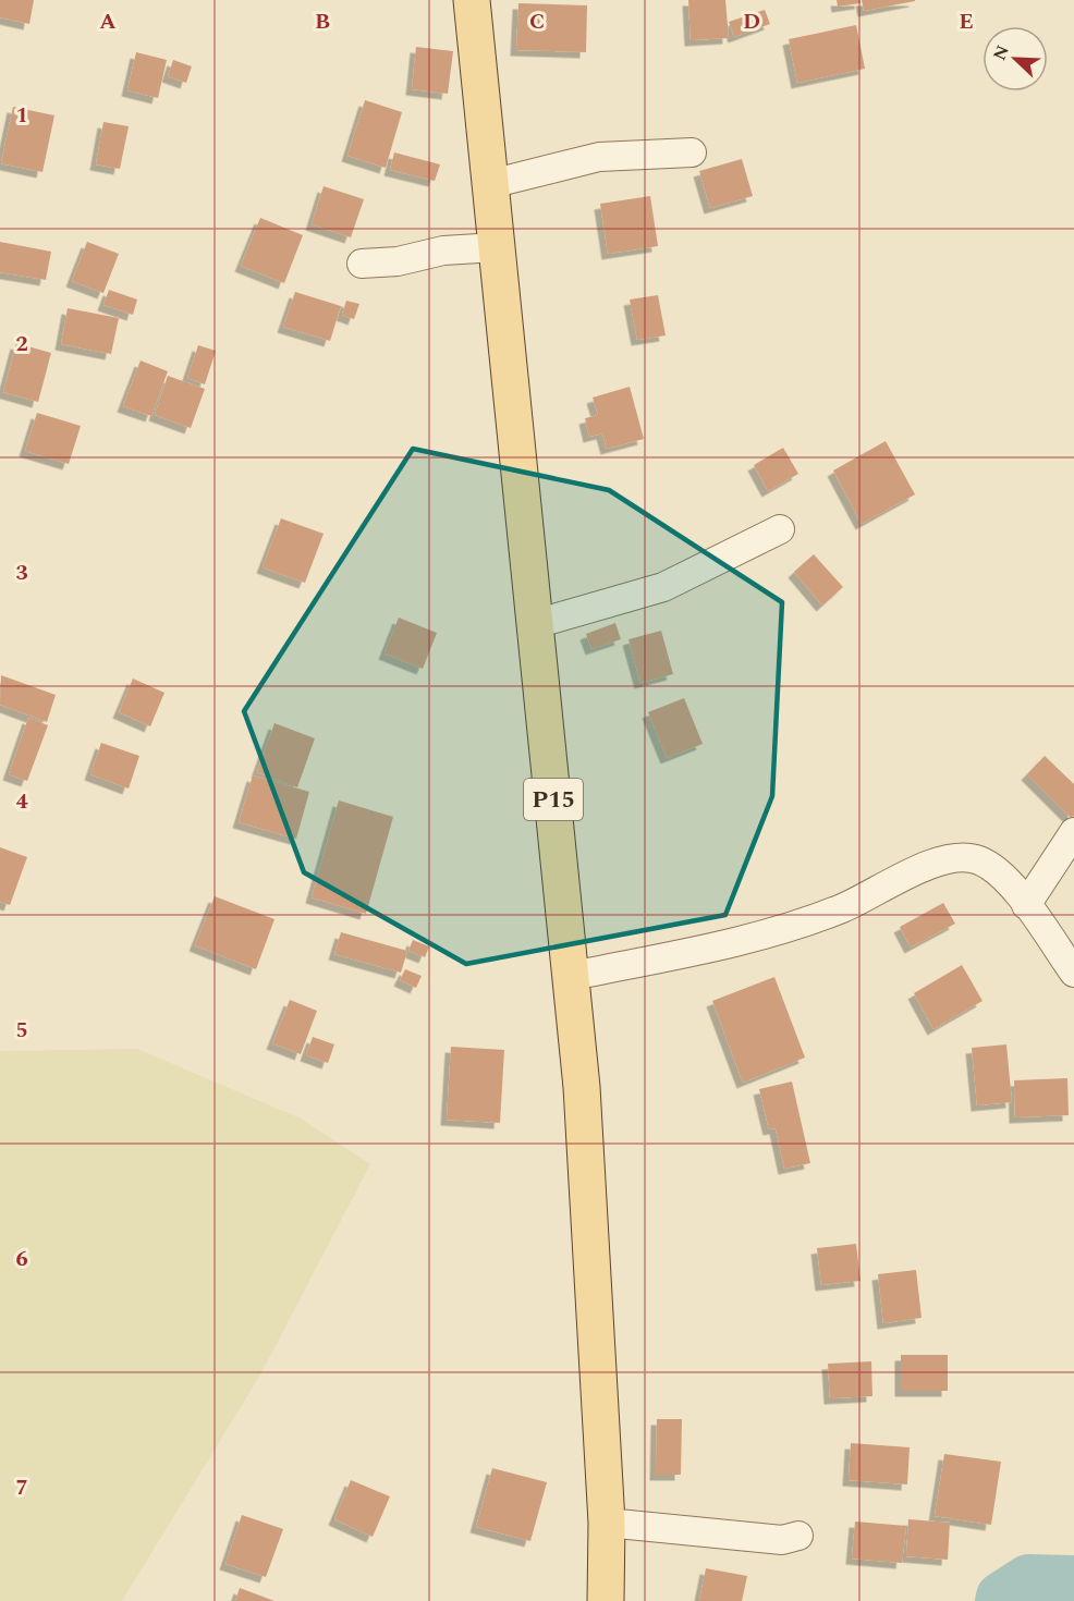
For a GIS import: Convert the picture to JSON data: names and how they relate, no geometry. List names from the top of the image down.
{
  "streets": {
    "main road": ["P15"]
  },
  "north": "top left",
  "grid": {
    "columns": [
      "A",
      "B",
      "C",
      "D",
      "E"
    ],
    "rows": [
      "1",
      "2",
      "3",
      "4",
      "5",
      "6",
      "7"
    ]
  }
}
